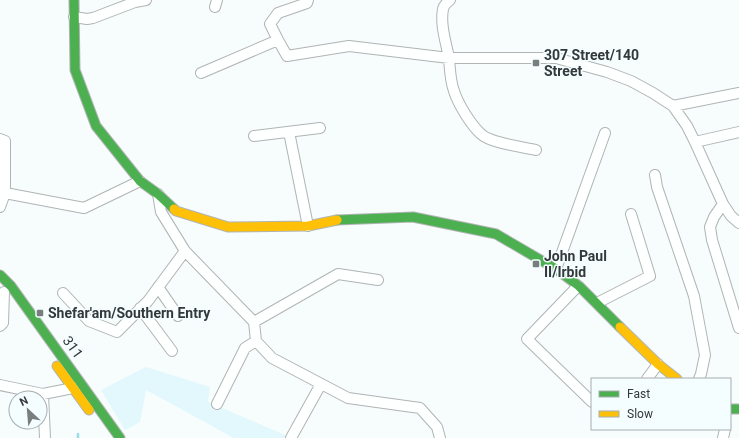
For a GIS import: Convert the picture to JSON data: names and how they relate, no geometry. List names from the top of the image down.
{
  "streets": {
    "street": ["311"]
  },
  "places": {
    "transit": ["307 Street/140 Street", "John Paul II/Irbid", "Shefar'am/Southern Entry"]
  },
  "legend": ["Fast", "Slow"],
  "north": "top left"
}
